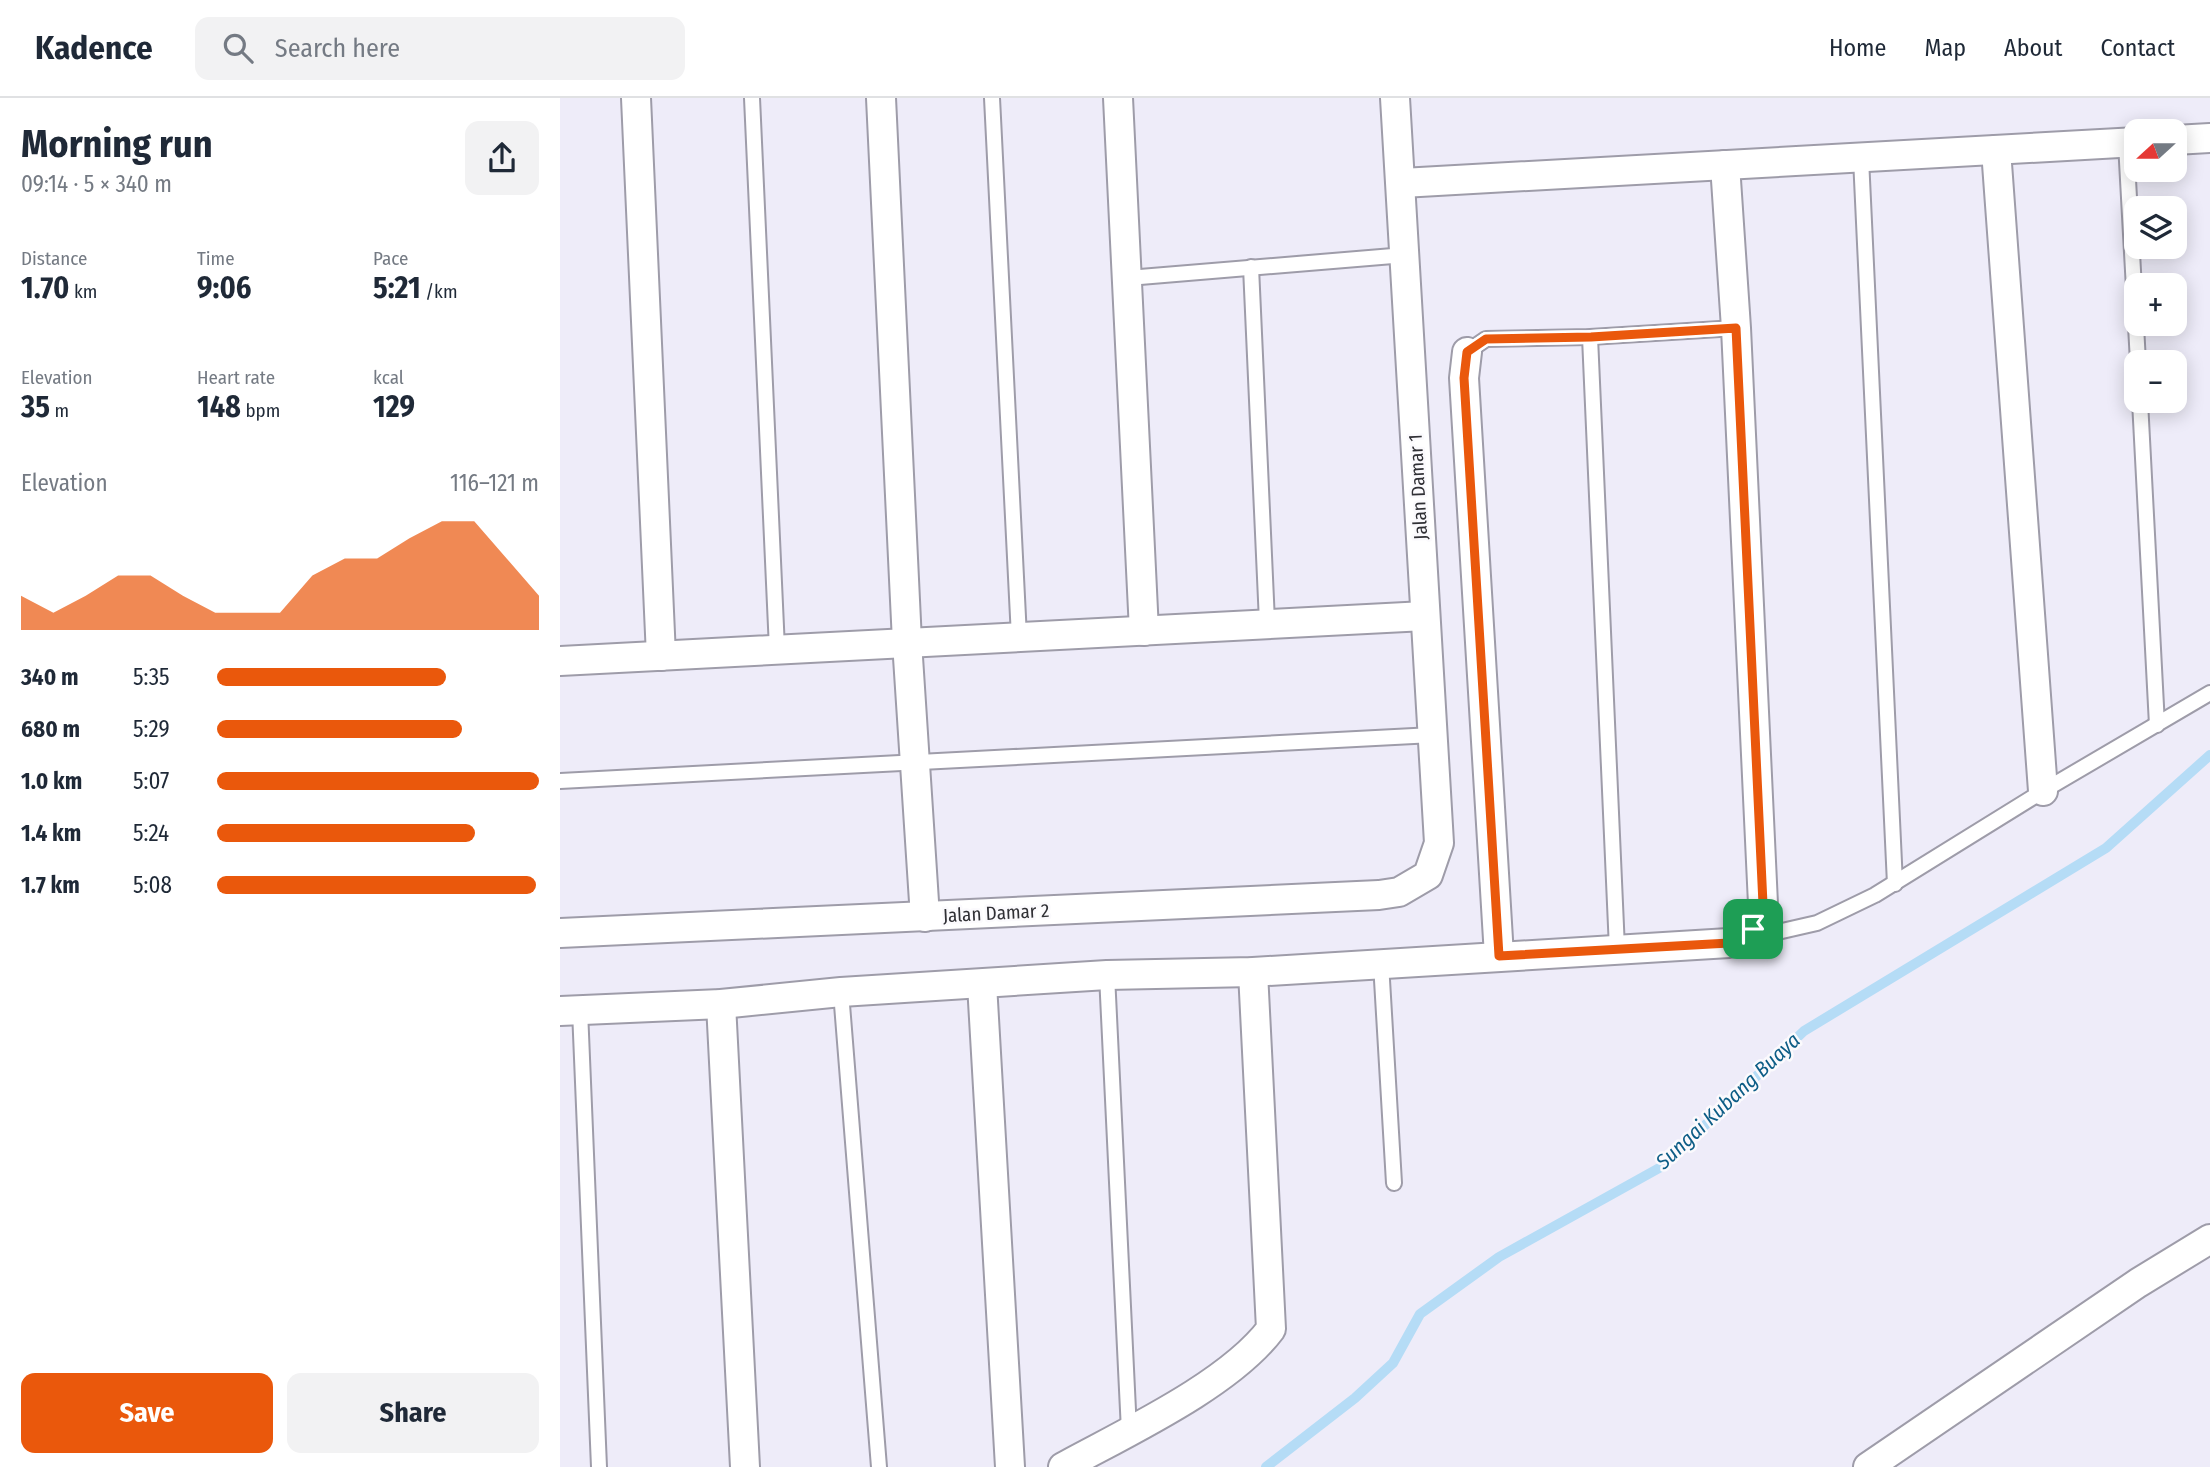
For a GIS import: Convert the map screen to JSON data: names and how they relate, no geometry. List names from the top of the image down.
{
  "streets": {
    "street": ["Jalan Damar 1", "Jalan Damar 2"]
  },
  "crossings": [
    ["Jalan Damar 1", "Jalan Damar 2"]
  ],
  "water": ["Sungai Kubang Buaya"],
  "north": "left",
  "page": {
    "header": "Kadence",
    "search": "Search here",
    "nav": [
      "Home",
      "Map",
      "About",
      "Contact"
    ],
    "heading": ["Morning run", "09:14 · 5 × 340 m"],
    "map_buttons": ["+", "−"],
    "stats": [
      ["Distance", "1.70 km"],
      ["Time", "9:06"],
      ["Pace", "5:21 /km"],
      ["Elevation", "35 m"],
      ["Heart rate", "148 bpm"],
      ["kcal", "129"]
    ],
    "chart": ["Elevation", "116–121 m"],
    "list": [
      {
        "name": "340 m",
        "note": "5:35"
      },
      {
        "name": "680 m",
        "note": "5:29"
      },
      {
        "name": "1.0 km",
        "note": "5:07"
      },
      {
        "name": "1.4 km",
        "note": "5:24"
      },
      {
        "name": "1.7 km",
        "note": "5:08"
      }
    ],
    "buttons": ["Save", "Share"]
  }
}
